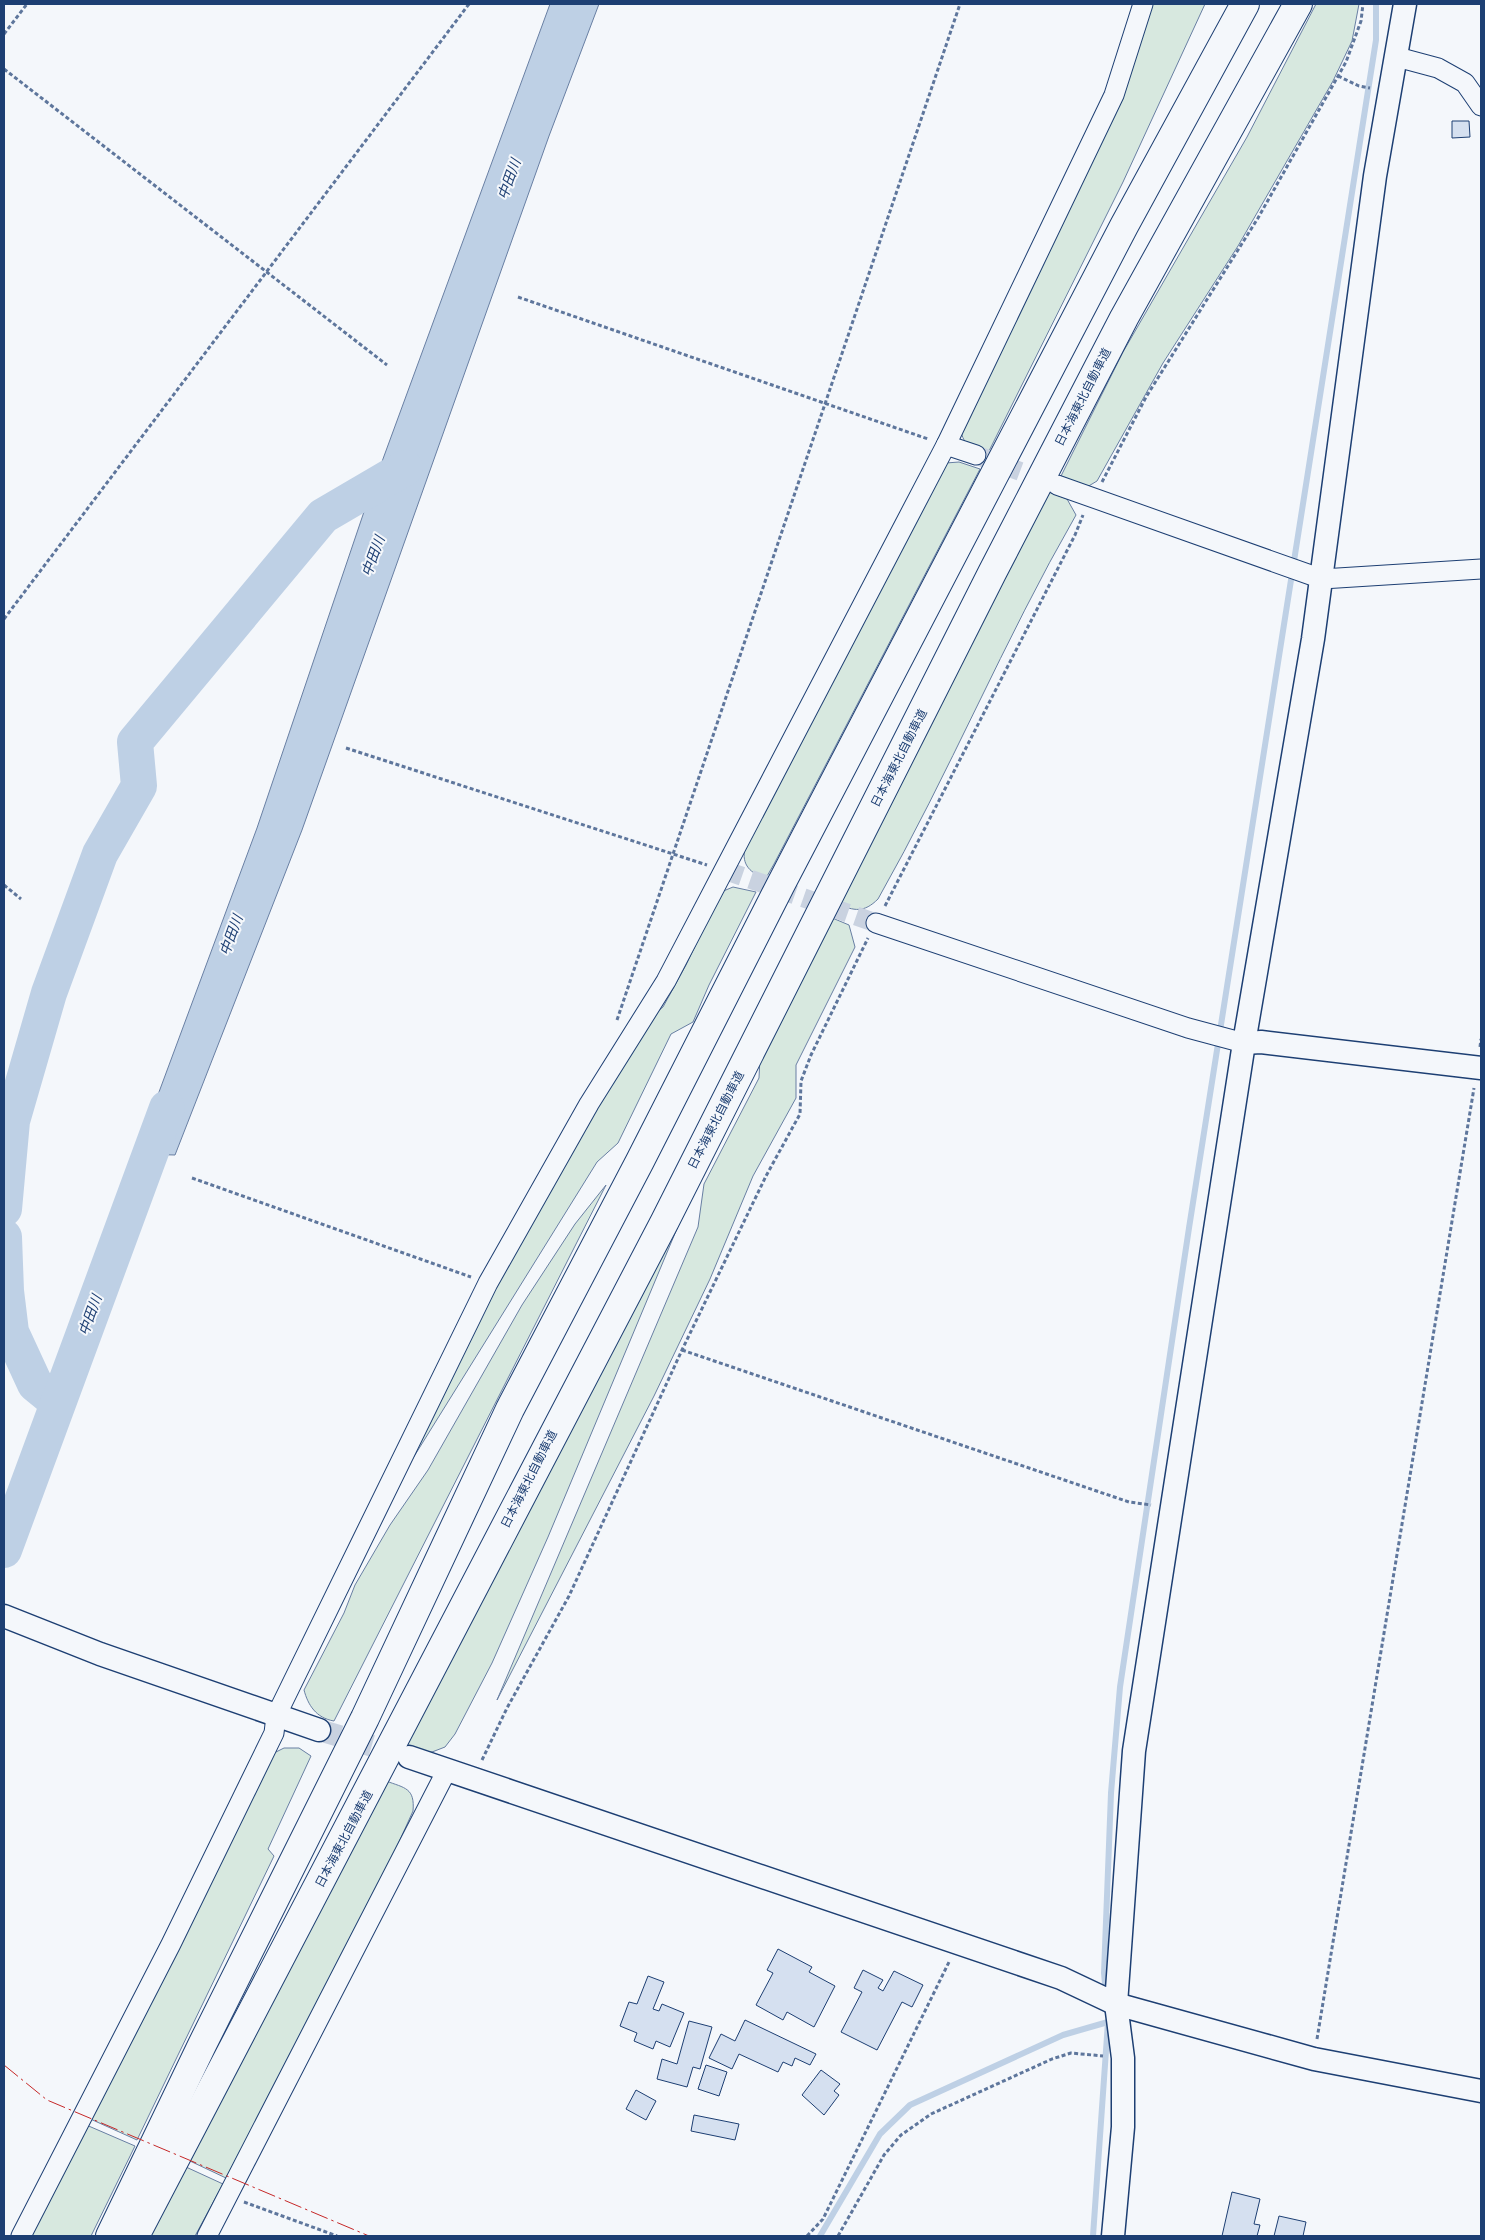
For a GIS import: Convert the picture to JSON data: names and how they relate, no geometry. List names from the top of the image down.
{
  "streets": {
    "highway": ["日本海東北自動車道"]
  },
  "water": ["中田川"]
}
